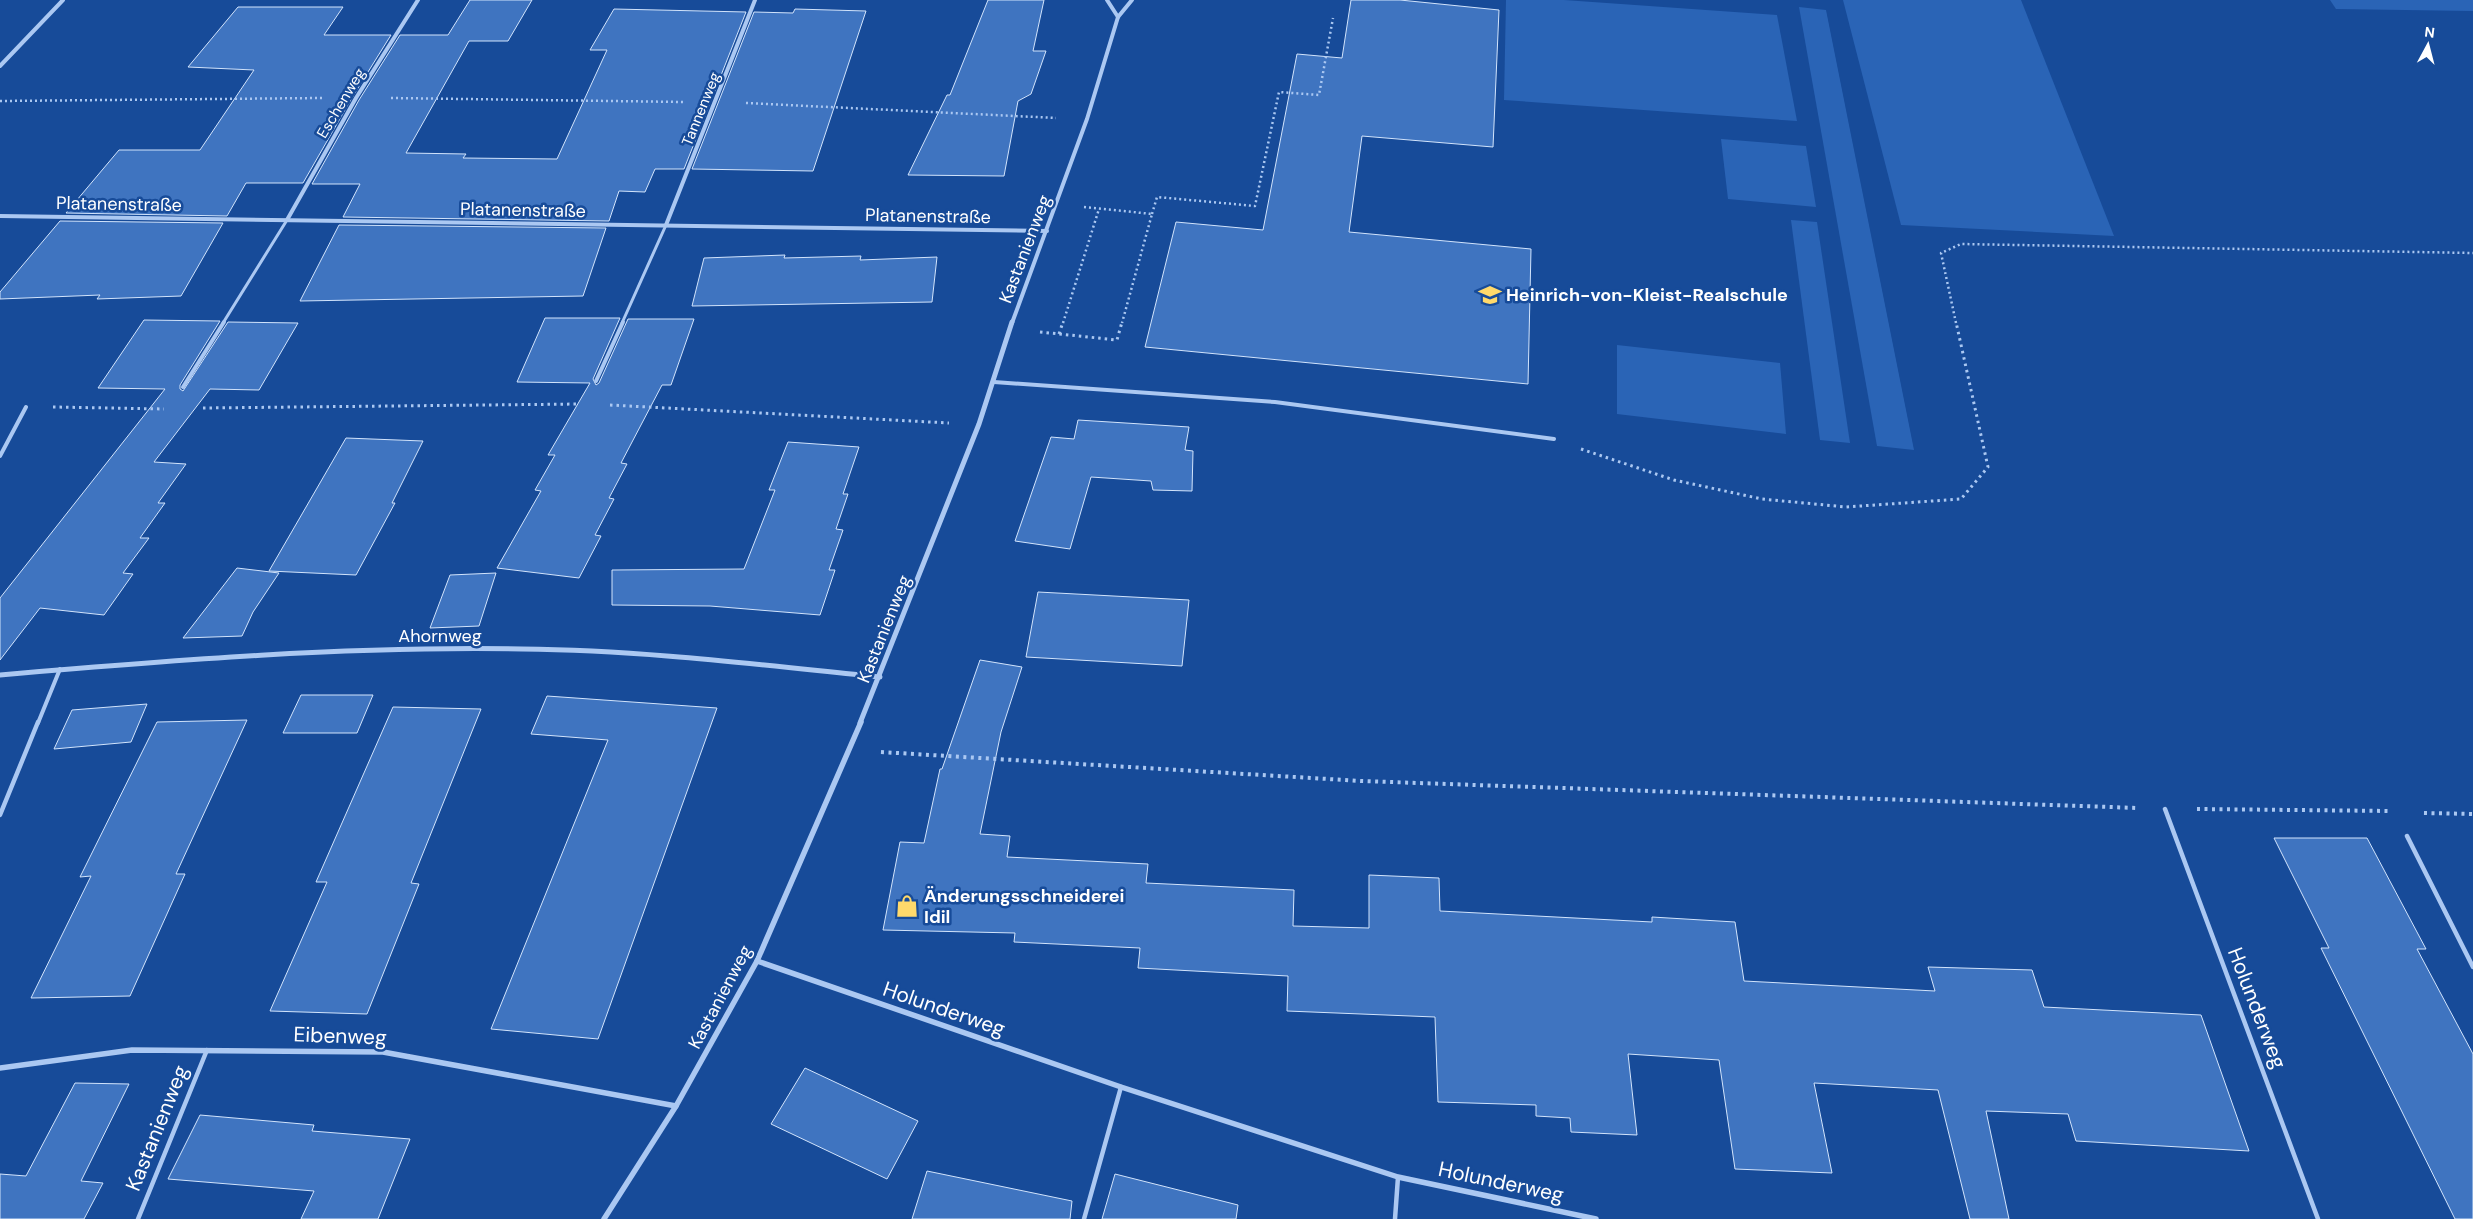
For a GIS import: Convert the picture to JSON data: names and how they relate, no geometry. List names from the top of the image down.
{
  "streets": {
    "street": [
      "Eschenweg",
      "Tannenweg",
      "Platanenstraße",
      "Kastanienweg",
      "Ahornweg",
      "Holunderweg",
      "Eibenweg"
    ]
  },
  "crossings": [
    ["Eschenweg", "Platanenstraße"],
    ["Tannenweg", "Platanenstraße"],
    ["Platanenstraße", "Kastanienweg"],
    ["Kastanienweg", "Ahornweg"],
    ["Kastanienweg", "Holunderweg"],
    ["Kastanienweg", "Eibenweg"]
  ],
  "places": {
    "school or university": ["Heinrich-von-Kleist-Realschule"],
    "shop": ["Änderungsschneiderei Idil"]
  },
  "north": "top"
}
